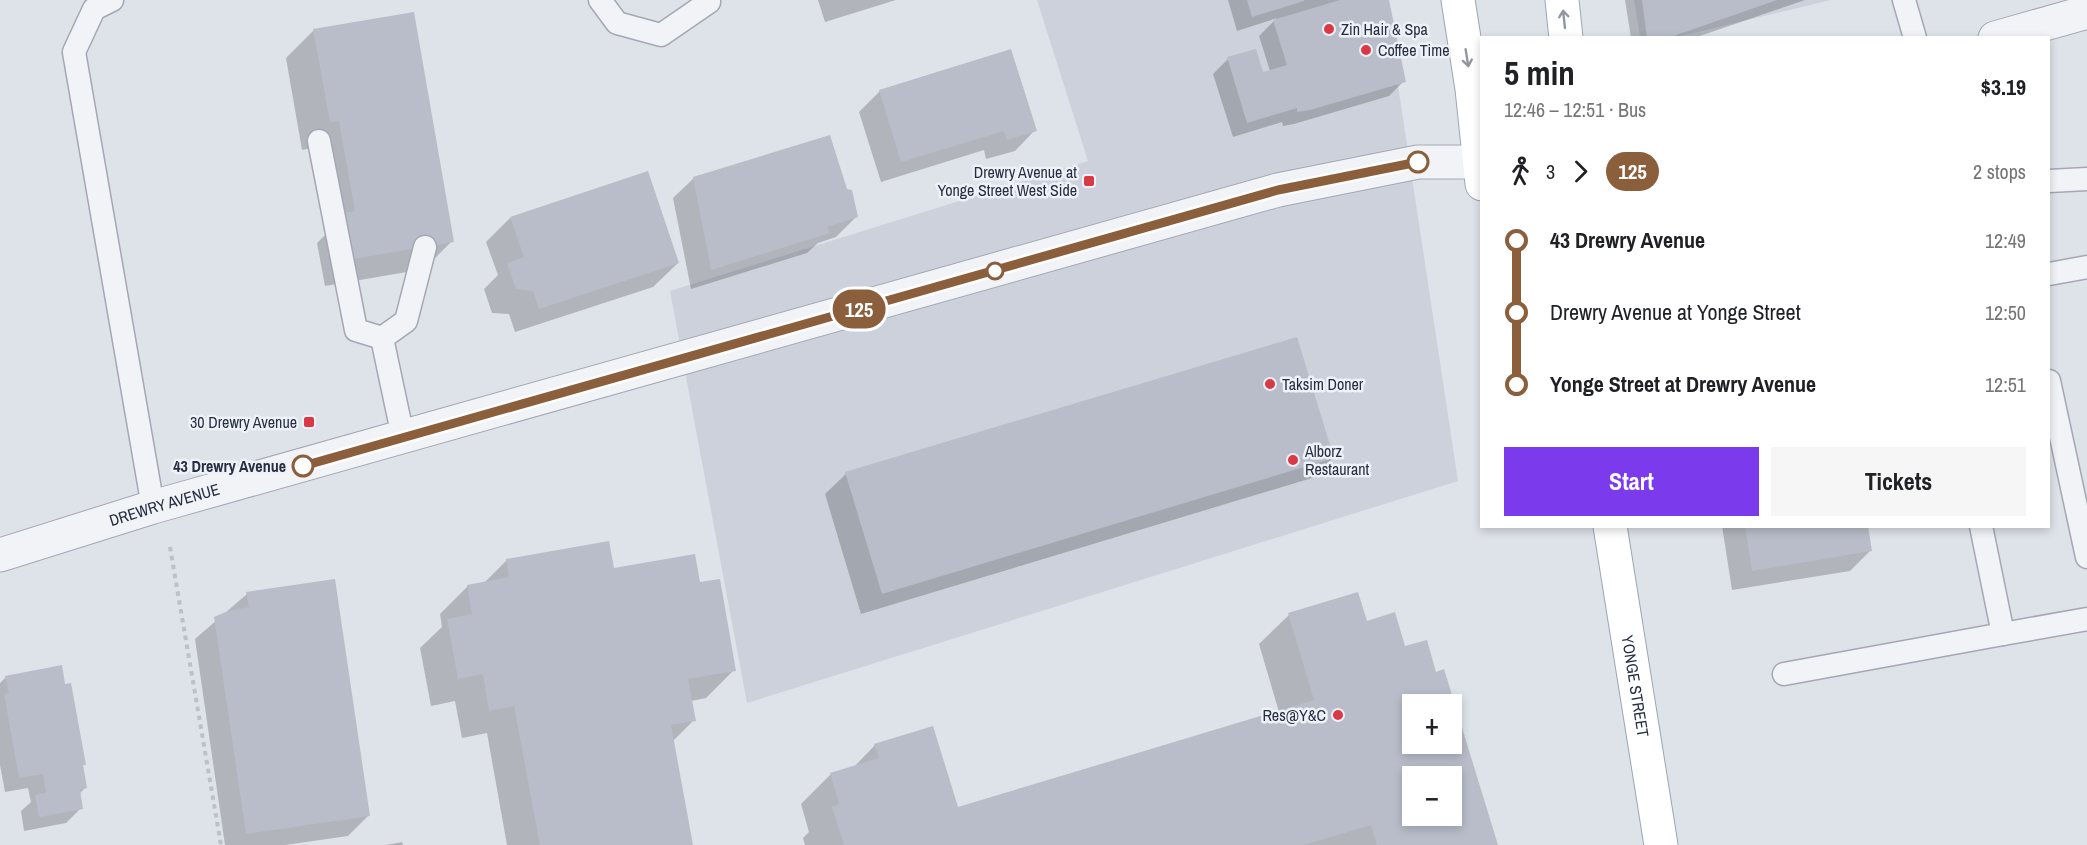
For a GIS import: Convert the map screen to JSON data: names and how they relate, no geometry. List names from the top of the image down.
{
  "streets": {
    "main road": ["YONGE STREET"],
    "street": ["DREWRY AVENUE"]
  },
  "places": {
    "other": [
      "Zin Hair & Spa",
      "Coffee Time",
      "Taksim Doner",
      "Alborz Restaurant",
      "43 Drewry Avenue",
      "Res@Y&C"
    ],
    "transit": ["Drewry Avenue at Yonge Street West Side", "30 Drewry Avenue"]
  },
  "lines": ["bus line 125"],
  "page": {
    "on_map": "125",
    "heading": ["5 min", "12:46 – 12:51 · Bus", "$3.19"],
    "legs": ["3", "125", "2 stops"],
    "list": [
      {
        "name": "43 Drewry Avenue",
        "value": "12:49"
      },
      {
        "name": "Drewry Avenue at Yonge Street",
        "value": "12:50"
      },
      {
        "name": "Yonge Street at Drewry Avenue",
        "value": "12:51"
      }
    ],
    "buttons": ["Start", "Tickets"],
    "map_buttons": ["+", "−"]
  }
}
